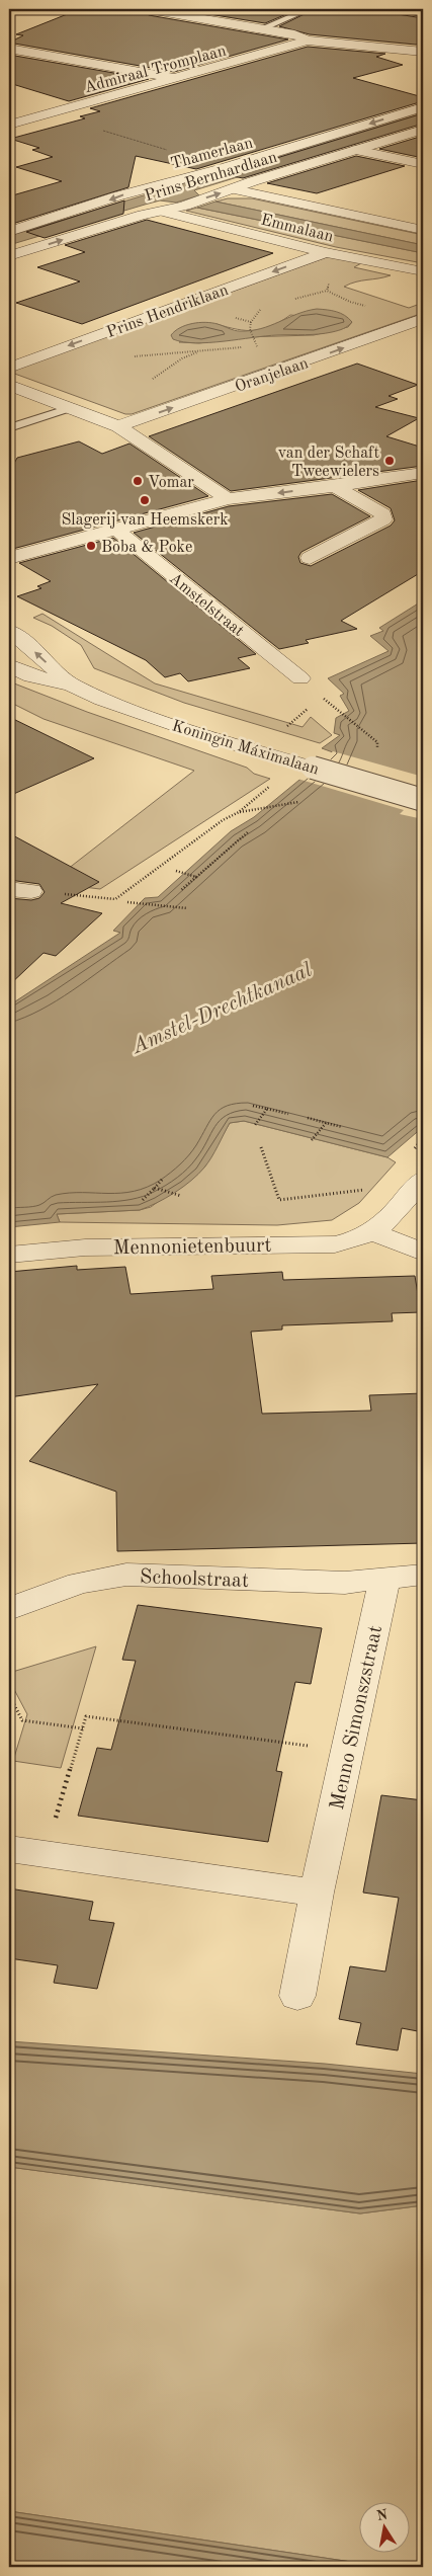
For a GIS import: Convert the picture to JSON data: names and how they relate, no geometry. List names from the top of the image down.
{
  "streets": {
    "street": [
      "Admiraal Tromplaan",
      "Thamerlaan",
      "Prins Bernhardlaan",
      "Emmalaan",
      "Prins Hendriklaan",
      "Oranjelaan",
      "Amstelstraat",
      "Koningin Máximalaan",
      "Mennonietenbuurt",
      "Schoolstraat",
      "Menno Simonszstraat"
    ]
  },
  "crossings": [
    ["Prins Bernhardlaan", "Emmalaan"],
    ["Emmalaan", "Prins Hendriklaan"],
    ["Schoolstraat", "Menno Simonszstraat"]
  ],
  "one_way": ["Thamerlaan", "Prins Bernhardlaan"],
  "water": ["Amstel-Drechtkanaal"],
  "places": [
    "van der Schaft Tweewielers",
    "Vomar",
    "Slagerij van Heemskerk",
    "Boba & Poke"
  ],
  "north": "top"
}
